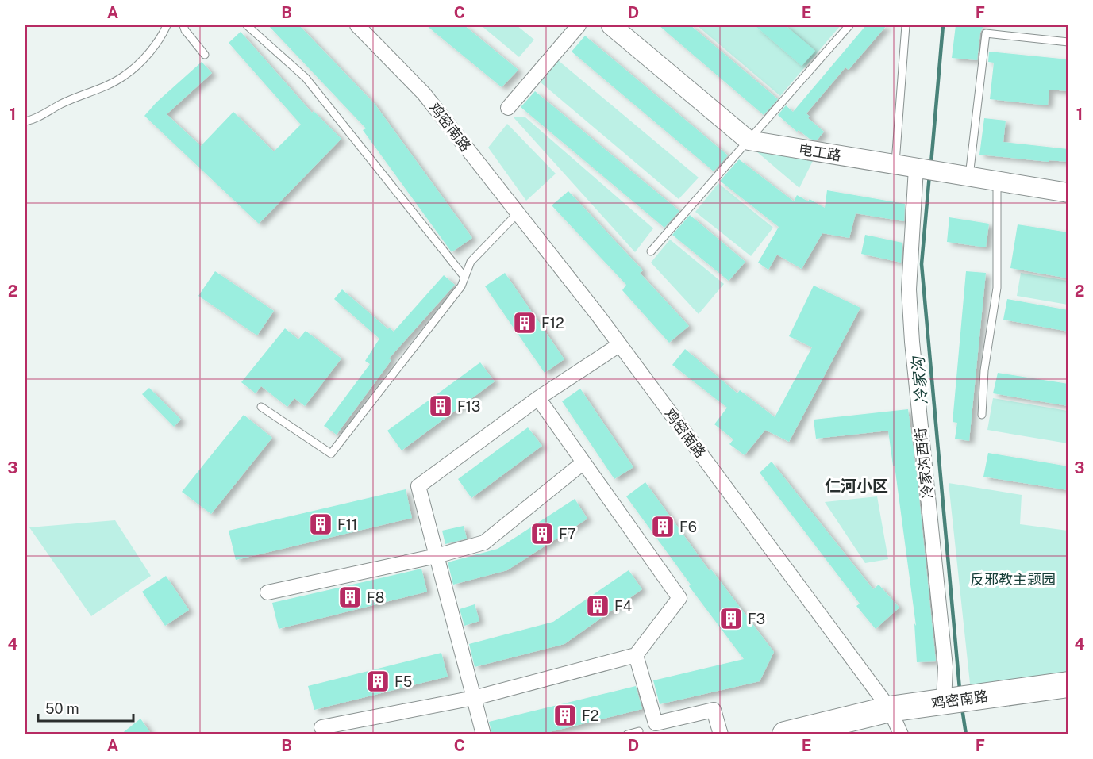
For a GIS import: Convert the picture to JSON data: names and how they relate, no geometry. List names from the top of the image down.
{
  "streets": {
    "highway": ["鸡密南路"],
    "street": ["电工路", "冷家沟西街"]
  },
  "crossings": [
    ["鸡密南路", "冷家沟西街"],
    ["电工路", "冷家沟西街"]
  ],
  "districts": ["仁河小区"],
  "water": ["冷家沟"],
  "parks": ["反邪教主题园"],
  "places": {
    "building": [
      "F12",
      "F13",
      "F11",
      "F6",
      "F7",
      "F8",
      "F4",
      "F3",
      "F5",
      "F2"
    ]
  },
  "scale_bar": "50 m",
  "grid": {
    "columns": [
      "A",
      "B",
      "C",
      "D",
      "E",
      "F"
    ],
    "rows": [
      "1",
      "2",
      "3",
      "4"
    ]
  }
}
